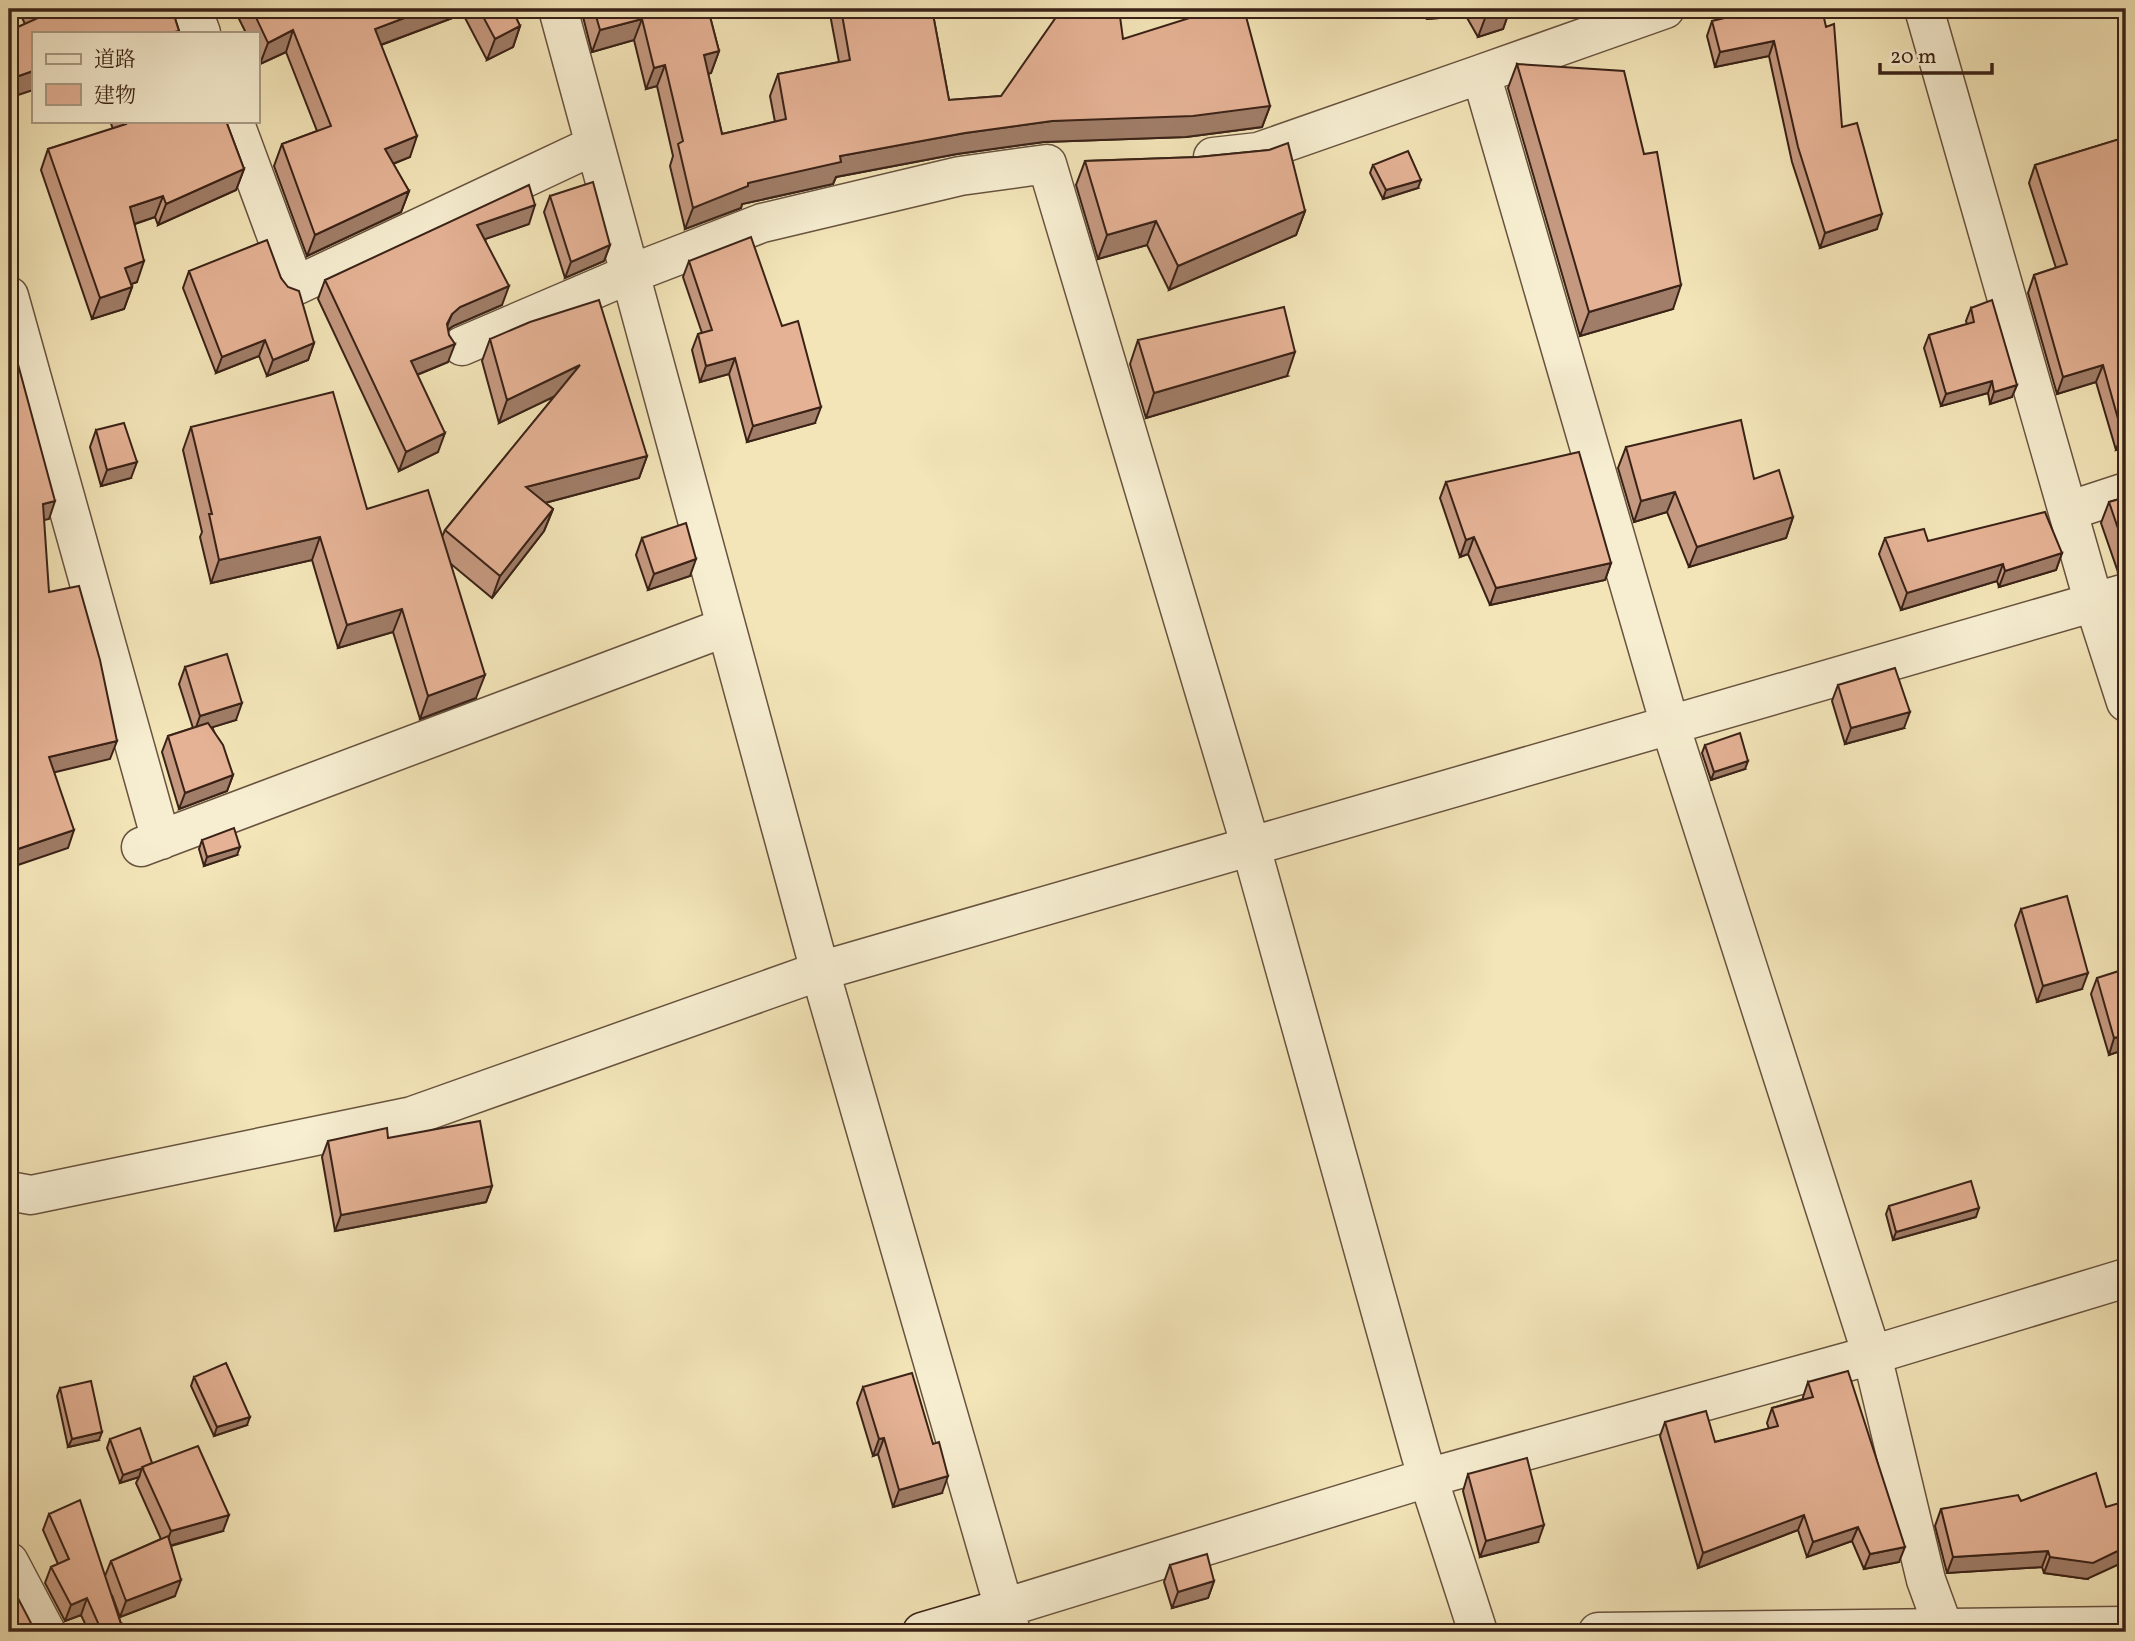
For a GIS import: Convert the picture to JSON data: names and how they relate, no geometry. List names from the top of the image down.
{
  "legend": ["道路", "建物"],
  "scale_bar": "20 m"
}
